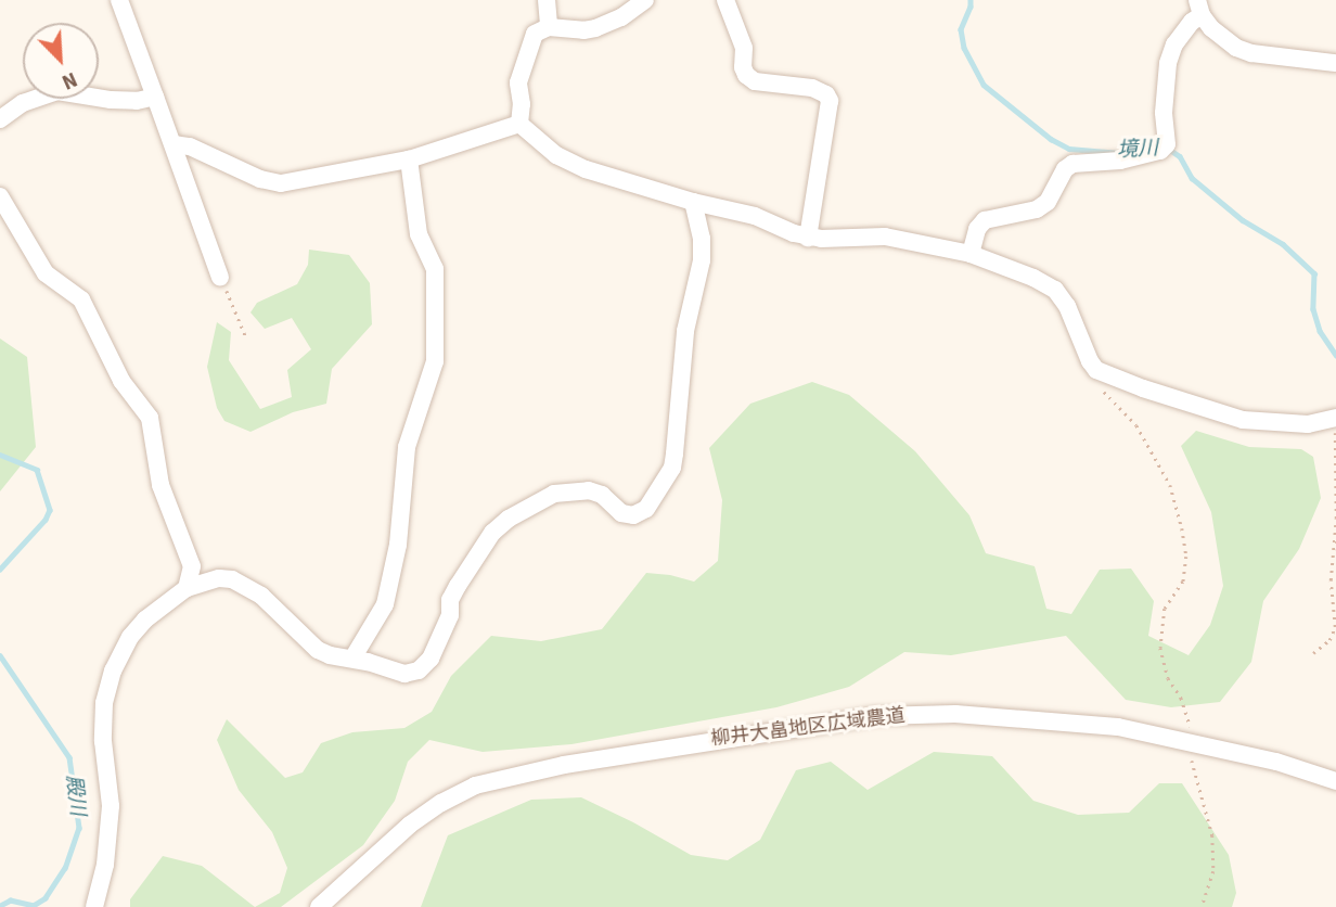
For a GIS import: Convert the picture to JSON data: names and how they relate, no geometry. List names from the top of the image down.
{
  "streets": {
    "street": ["柳井大畠地区広域農道"]
  },
  "water": ["境川", "殿川"],
  "north": "bottom right"
}
